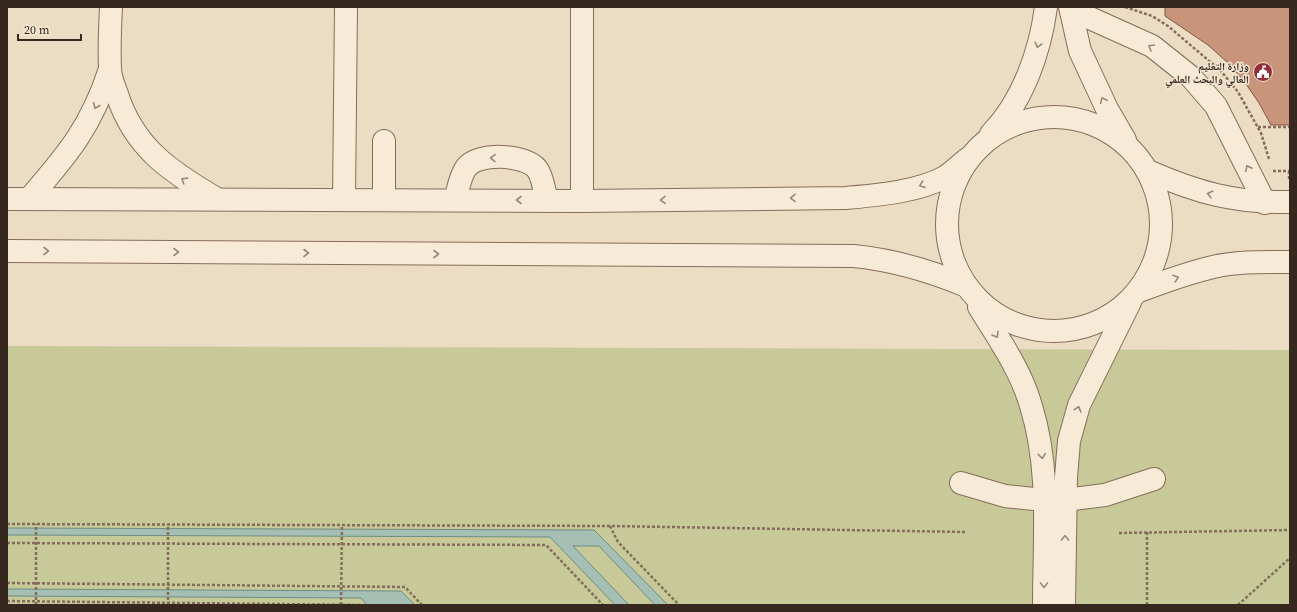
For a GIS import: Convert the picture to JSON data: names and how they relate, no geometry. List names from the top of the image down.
{
  "places": {
    "public building": ["وزارة التعليم العالي والبحث العلمي"]
  },
  "scale_bar": "20 m"
}
